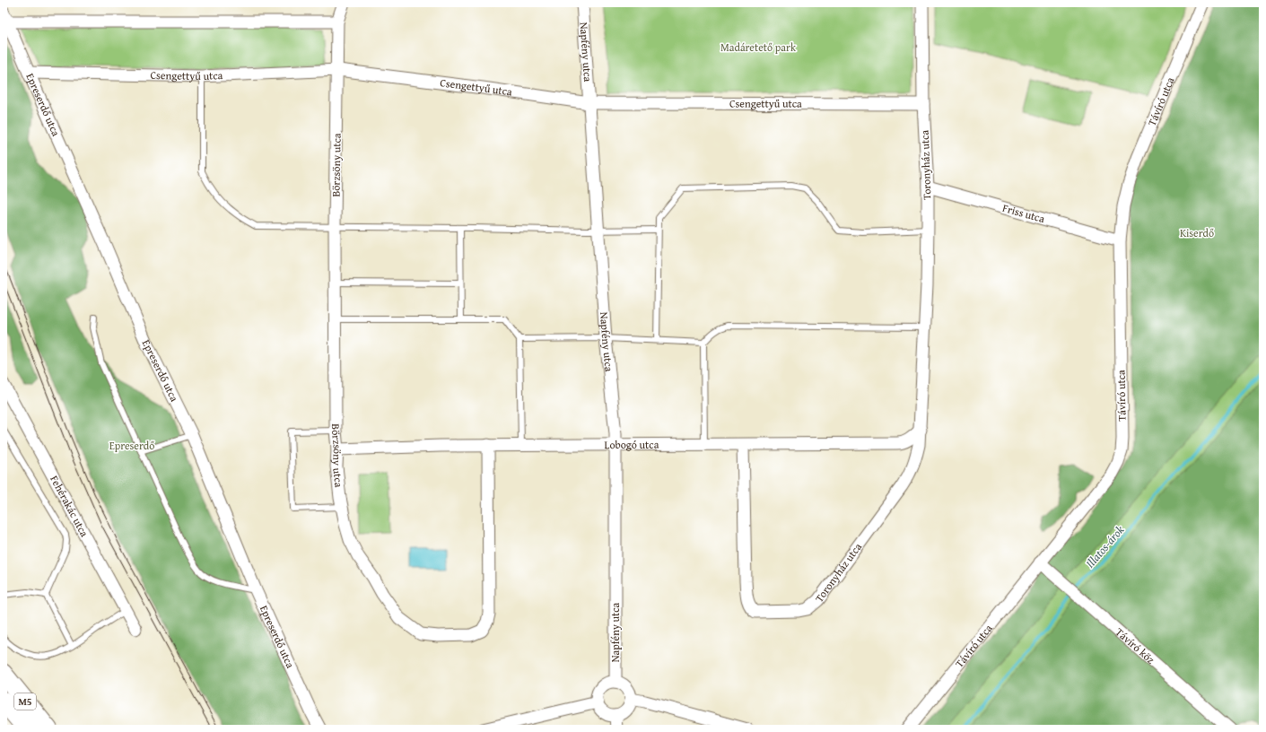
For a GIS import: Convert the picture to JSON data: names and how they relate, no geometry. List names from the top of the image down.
{
  "streets": {
    "main road": ["M5"],
    "street": [
      "Napfény utca",
      "Csengettyű utca",
      "Távíró utca",
      "Epreserdő utca",
      "Börzsöny utca",
      "Toronyház utca",
      "Friss utca",
      "Lobogó utca",
      "Fehérakác utca",
      "Távíró köz"
    ]
  },
  "crossings": [
    ["Napfény utca", "Csengettyű utca"],
    ["Napfény utca", "Lobogó utca"],
    ["Csengettyű utca", "Epreserdő utca"],
    ["Csengettyű utca", "Börzsöny utca"],
    ["Csengettyű utca", "Toronyház utca"],
    ["Távíró utca", "Friss utca"],
    ["Távíró utca", "Távíró köz"],
    ["Börzsöny utca", "Lobogó utca"],
    ["Toronyház utca", "Friss utca"],
    ["Toronyház utca", "Lobogó utca"]
  ],
  "water": ["Illatos-árok"],
  "parks": ["Madáretető park", "Kiserdő", "Epreserdő"]
}
